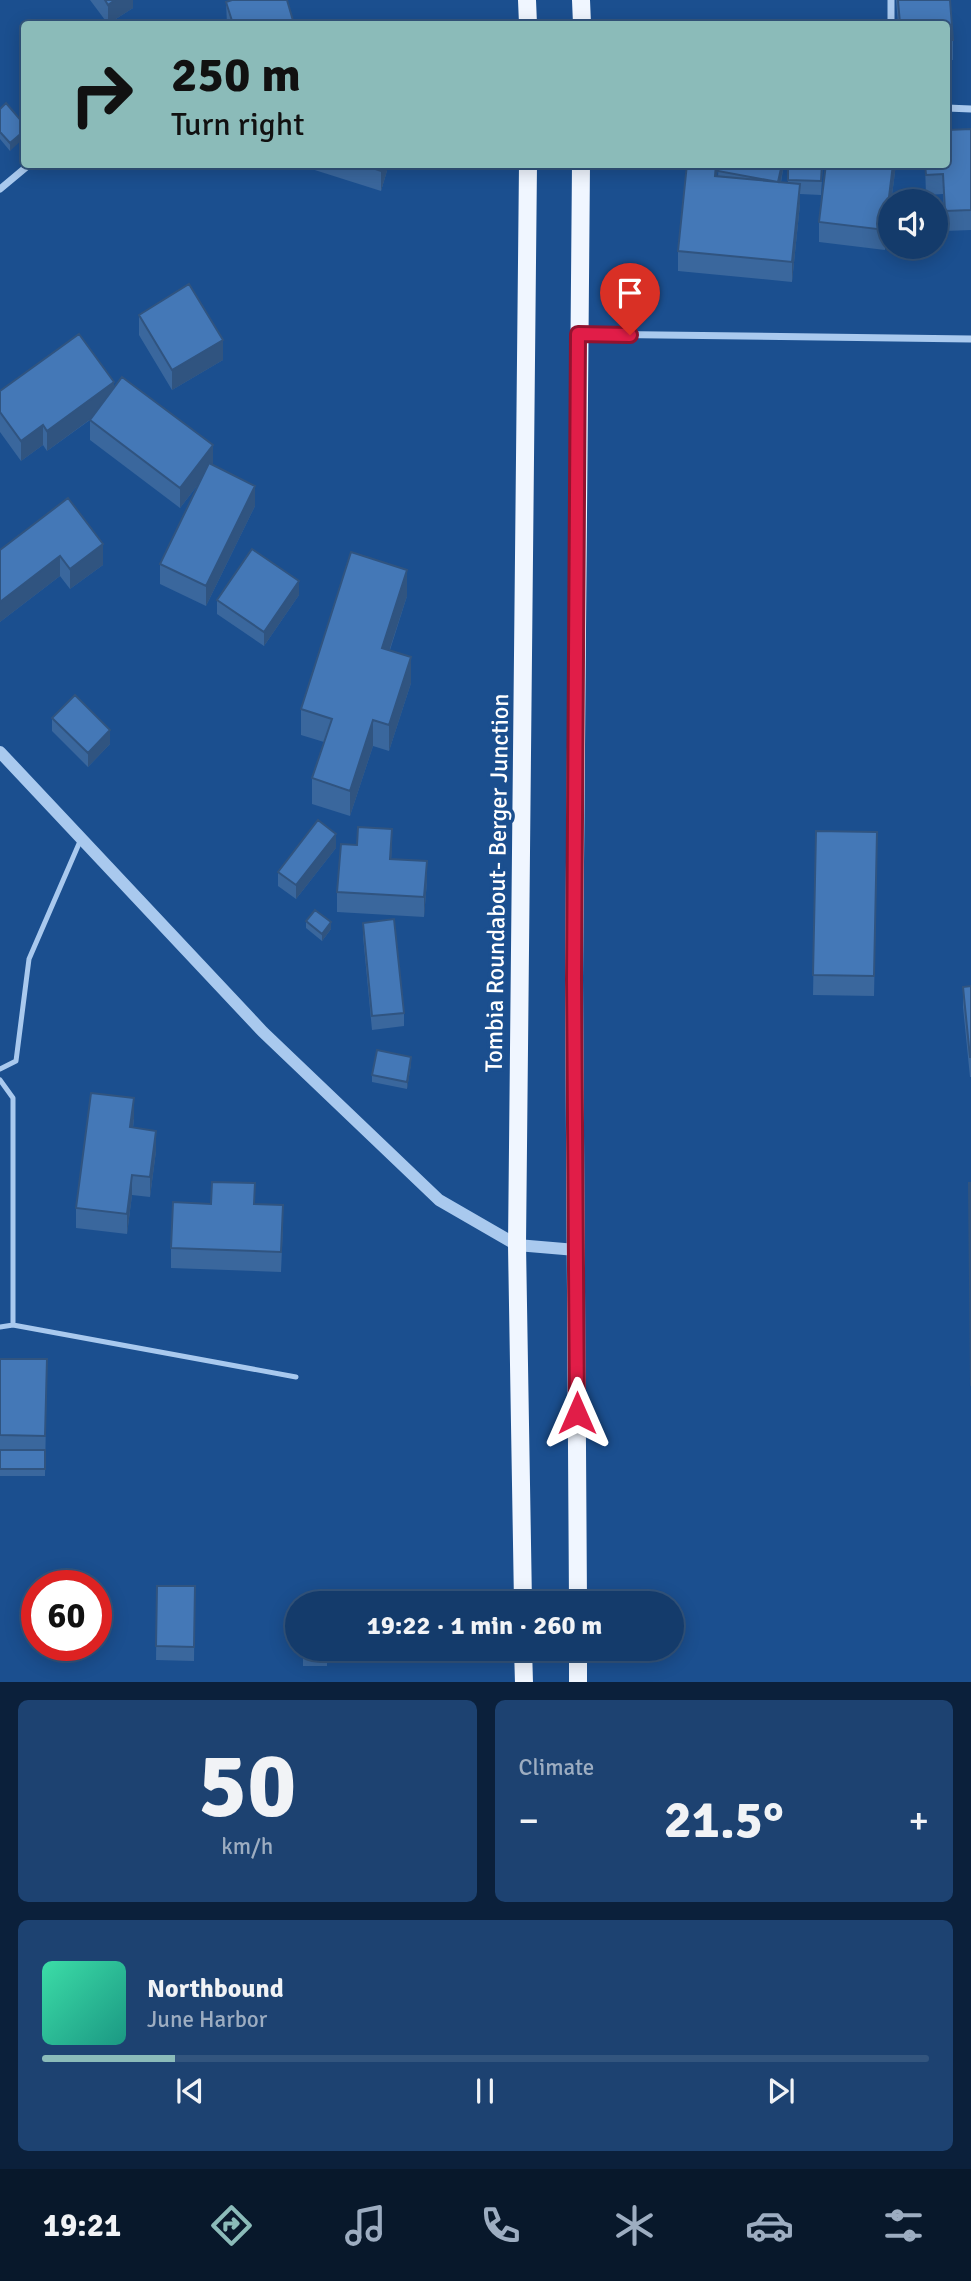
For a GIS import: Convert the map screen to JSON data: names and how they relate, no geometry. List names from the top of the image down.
{
  "streets": {
    "main road": ["Tombia Roundabout- Berger Junction"]
  },
  "page": {
    "turn": ["250 m", "Turn right"],
    "limit": "60",
    "trip": "19:22 · 1 min · 260 m",
    "tile": [
      ["50", "km/h"],
      "Climate"
    ],
    "heat": ["−", "21.5°", "+"],
    "song": ["Northbound", "June Harbor"],
    "tabs": "19:21"
  }
}
